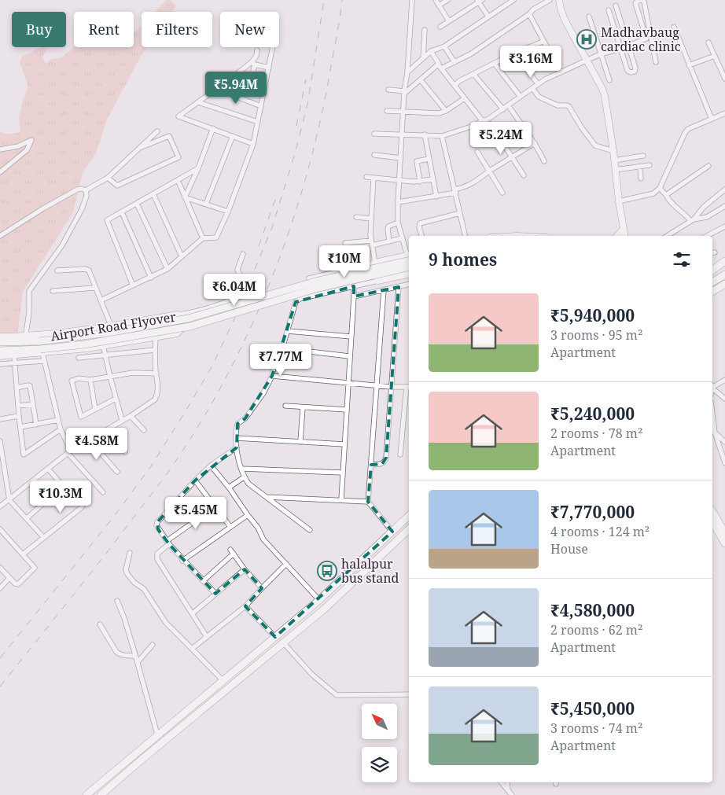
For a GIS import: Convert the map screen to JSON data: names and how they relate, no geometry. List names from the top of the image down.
{
  "streets": {
    "main road": ["Airport Road Flyover"]
  },
  "places": {
    "hospital": ["Madhavbaug cardiac clinic"],
    "bus stop": ["halalpur bus stand"]
  },
  "north": "top left",
  "page": {
    "chip": [
      "Buy",
      "Rent",
      "Filters",
      "New"
    ],
    "price": [
      "₹3.16M",
      "₹5.94M",
      "₹5.24M",
      "₹10M",
      "₹6.04M",
      "₹7.77M",
      "₹4.58M",
      "₹10.3M",
      "₹5.45M"
    ],
    "heading": "9 homes",
    "list": [
      {
        "name": "₹5,940,000",
        "note": "3 rooms · 95 m² · Apartment"
      },
      {
        "name": "₹5,240,000",
        "note": "2 rooms · 78 m² · Apartment"
      },
      {
        "name": "₹7,770,000",
        "note": "4 rooms · 124 m² · House"
      },
      {
        "name": "₹4,580,000",
        "note": "2 rooms · 62 m² · Apartment"
      },
      {
        "name": "₹5,450,000",
        "note": "3 rooms · 74 m² · Apartment"
      }
    ]
  }
}
